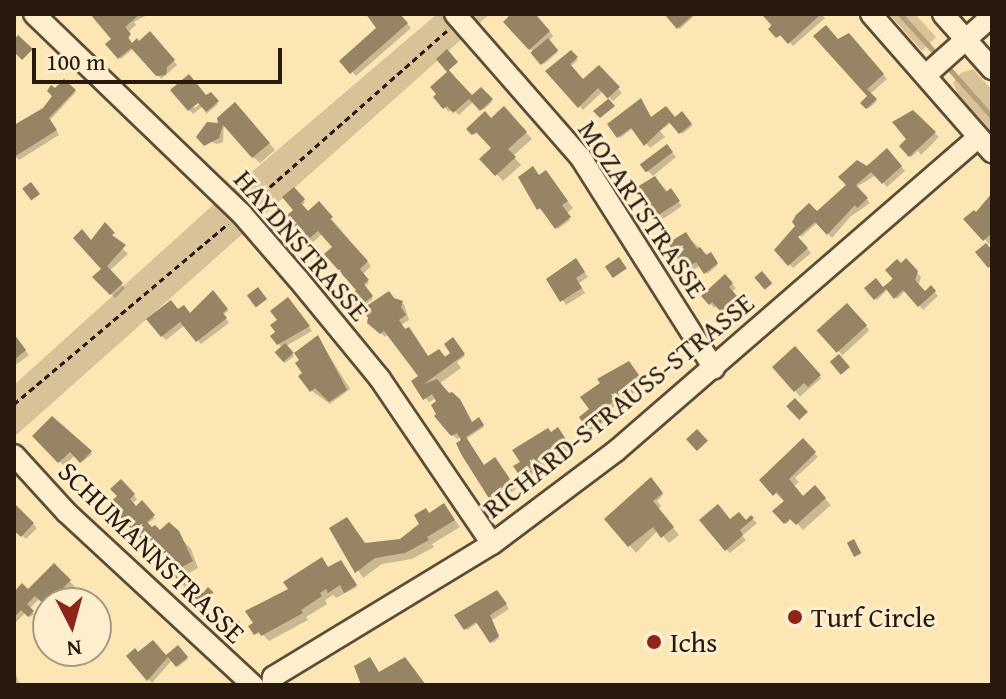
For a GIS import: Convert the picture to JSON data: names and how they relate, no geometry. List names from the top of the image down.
{
  "streets": {
    "street": [
      "MOZARTSTRASSE",
      "HAYDNSTRASSE",
      "RICHARD-STRAUSS-STRASSE",
      "SCHUMANNSTRASSE"
    ]
  },
  "crossings": [
    ["MOZARTSTRASSE", "RICHARD-STRAUSS-STRASSE"],
    ["HAYDNSTRASSE", "RICHARD-STRAUSS-STRASSE"]
  ],
  "places": ["Turf Circle", "Ichs"],
  "scale_bar": "100 m",
  "north": "bottom"
}
